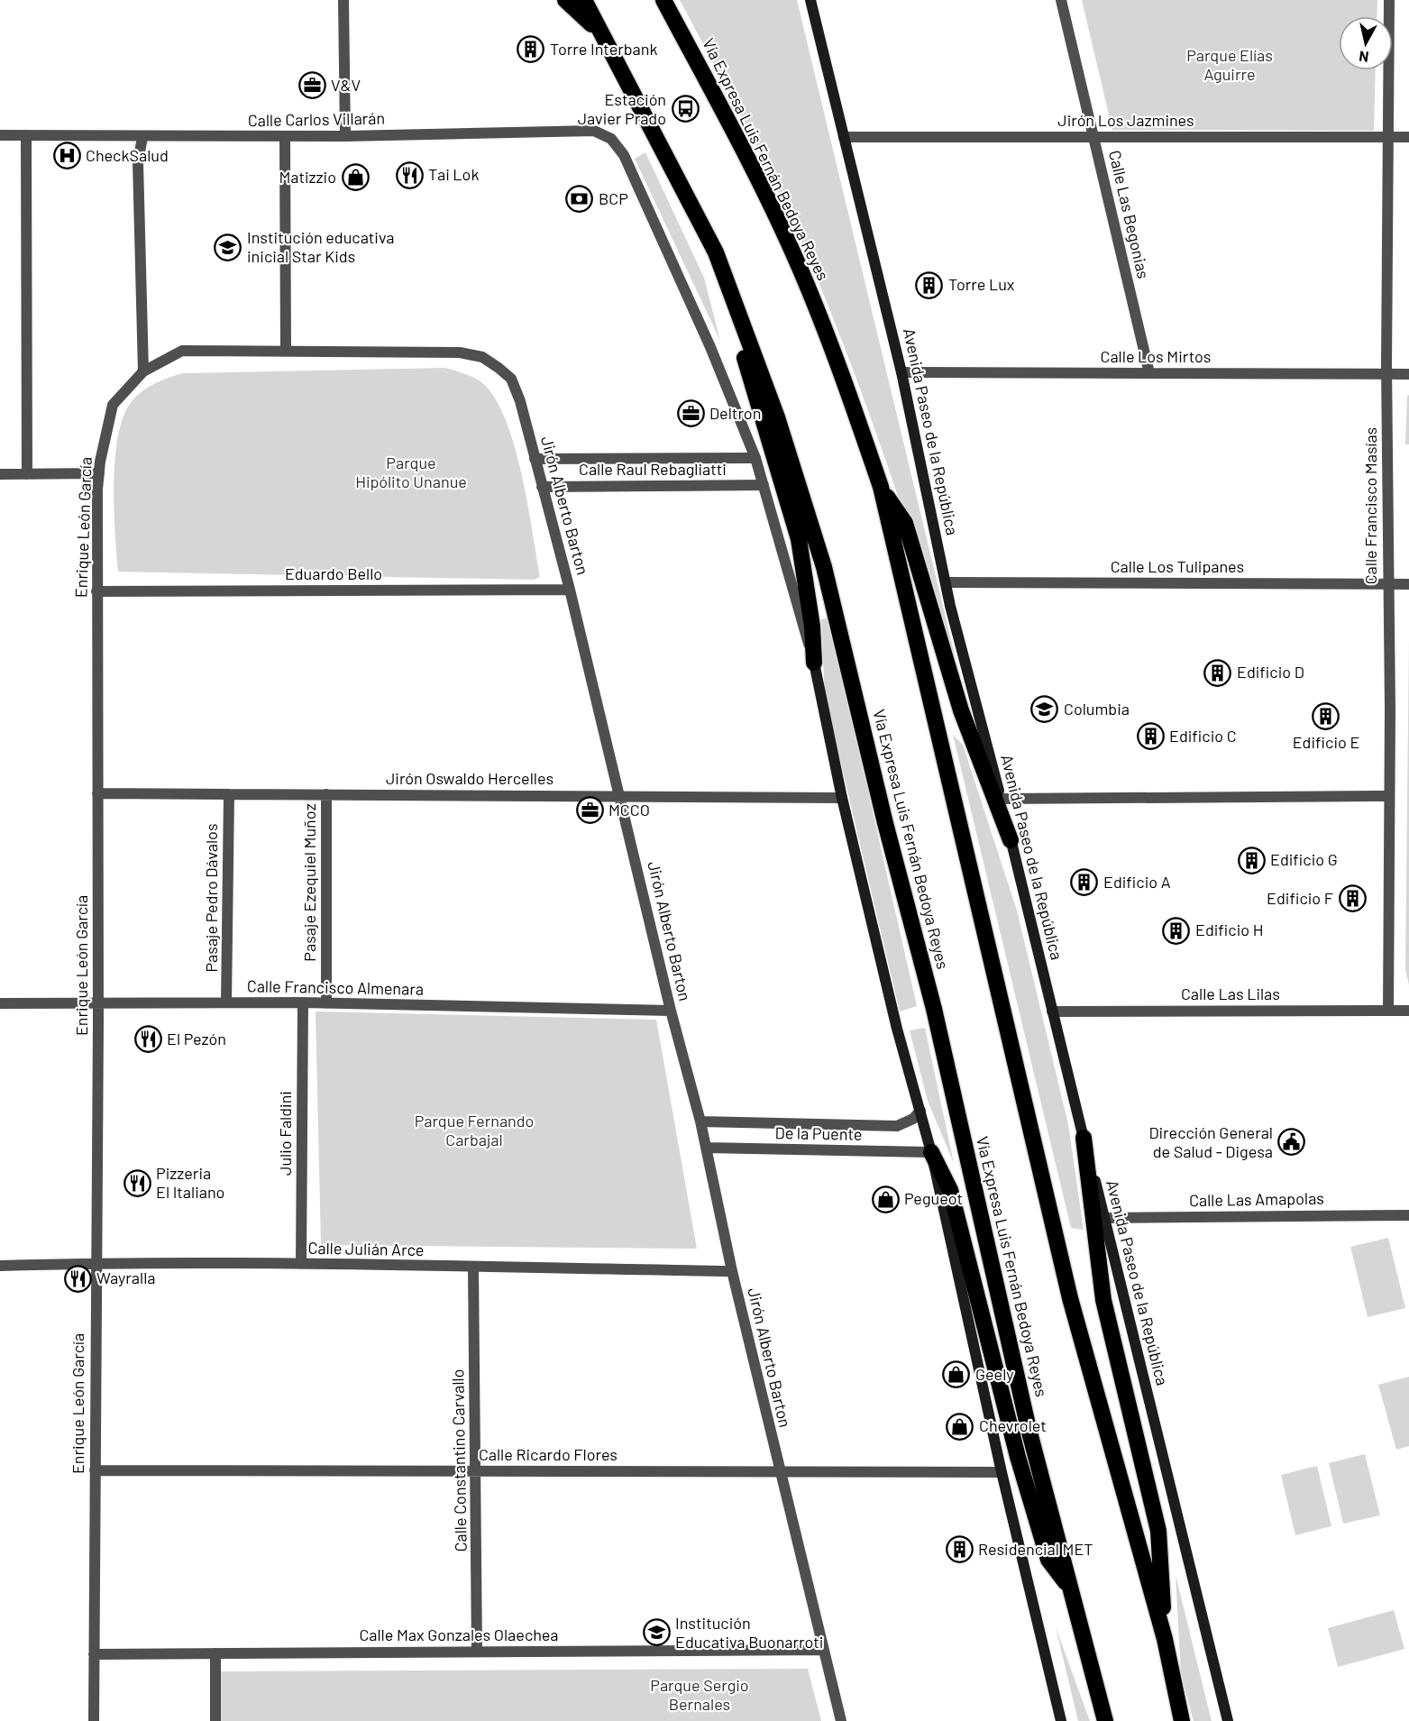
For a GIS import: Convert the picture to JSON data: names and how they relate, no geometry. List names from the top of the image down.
{
  "streets": {
    "highway": ["Vía Expresa Luis Fernán Bedoya Reyes"],
    "main road": ["Avenida Paseo de la República"],
    "street": [
      "Calle Carlos Villarán",
      "Jirón Los Jazmines",
      "Calle Las Begonias",
      "Calle Los Mirtos",
      "Calle Raul Rebagliatti",
      "Jirón Alberto Barton",
      "Calle Francisco Masías",
      "Enrique León García",
      "Calle Los Tulipanes",
      "Eduardo Bello",
      "Jirón Oswaldo Hercelles",
      "Pasaje Ezequiel Muñoz",
      "Pasaje Pedro Dávalos",
      "Calle Francisco Almenara",
      "Calle Las Lilas",
      "Julio Faldini",
      "De la Puente",
      "Calle Las Amapolas",
      "Calle Julián Arce",
      "Calle Ricardo Flores",
      "Calle Constantino Carvallo",
      "Calle Max Gonzales Olaechea"
    ]
  },
  "crossings": [
    ["Calle Carlos Villarán", "Calle Raul Rebagliatti"],
    ["Jirón Los Jazmines", "Calle Las Begonias"],
    ["Jirón Los Jazmines", "Avenida Paseo de la República"],
    ["Jirón Los Jazmines", "Calle Francisco Masías"],
    ["Calle Las Begonias", "Calle Los Mirtos"],
    ["Calle Los Mirtos", "Avenida Paseo de la República"],
    ["Calle Los Mirtos", "Calle Francisco Masías"],
    ["Avenida Paseo de la República", "Calle Los Tulipanes"],
    ["Avenida Paseo de la República", "Calle Las Lilas"],
    ["Avenida Paseo de la República", "Calle Las Amapolas"],
    ["Calle Raul Rebagliatti", "Jirón Alberto Barton"],
    ["Jirón Alberto Barton", "Enrique León García"],
    ["Jirón Alberto Barton", "Eduardo Bello"],
    ["Jirón Alberto Barton", "Jirón Oswaldo Hercelles"],
    ["Jirón Alberto Barton", "Calle Francisco Almenara"],
    ["Jirón Alberto Barton", "De la Puente"],
    ["Jirón Alberto Barton", "Calle Julián Arce"],
    ["Jirón Alberto Barton", "Calle Ricardo Flores"],
    ["Jirón Alberto Barton", "Calle Max Gonzales Olaechea"],
    ["Calle Francisco Masías", "Calle Los Tulipanes"],
    ["Calle Francisco Masías", "Calle Las Lilas"],
    ["Enrique León García", "Eduardo Bello"],
    ["Enrique León García", "Jirón Oswaldo Hercelles"],
    ["Enrique León García", "Calle Francisco Almenara"],
    ["Enrique León García", "Calle Julián Arce"],
    ["Enrique León García", "Calle Ricardo Flores"],
    ["Enrique León García", "Calle Max Gonzales Olaechea"],
    ["Jirón Oswaldo Hercelles", "Pasaje Ezequiel Muñoz"],
    ["Jirón Oswaldo Hercelles", "Pasaje Pedro Dávalos"],
    ["Pasaje Ezequiel Muñoz", "Calle Francisco Almenara"],
    ["Pasaje Pedro Dávalos", "Calle Francisco Almenara"],
    ["Calle Francisco Almenara", "Julio Faldini"],
    ["Julio Faldini", "Calle Julián Arce"],
    ["Calle Julián Arce", "Calle Constantino Carvallo"],
    ["Calle Ricardo Flores", "Calle Constantino Carvallo"],
    ["Calle Constantino Carvallo", "Calle Max Gonzales Olaechea"]
  ],
  "parks": [
    "Parque Elías Aguirre",
    "Parque Hipólito Unanue",
    "Parque Fernando Carbajal",
    "Parque Sergio Bernales"
  ],
  "places": {
    "building": [
      "Torre Interbank",
      "Torre Lux",
      "Edificio D",
      "Edificio E",
      "Edificio C",
      "Edificio G",
      "Edificio A",
      "Edificio F",
      "Edificio H",
      "Residencial MET"
    ],
    "office": ["V&V", "Deltron", "MCCO"],
    "bus stop": ["Estación Javier Prado"],
    "hospital": ["CheckSalud"],
    "restaurant": [
      "Tai Lok",
      "El Pezón",
      "Pizzeria El Italiano",
      "Wayralla"
    ],
    "shop": [
      "Matizzio",
      "Pegueot",
      "Geely",
      "Chevrolet"
    ],
    "bank": ["BCP"],
    "school or university": ["Institución educativa inicial Star Kids", "Columbia", "Institución Educativa Buonarroti"],
    "public building": ["Dirección General de Salud - Digesa"]
  },
  "north": "bottom"
}
